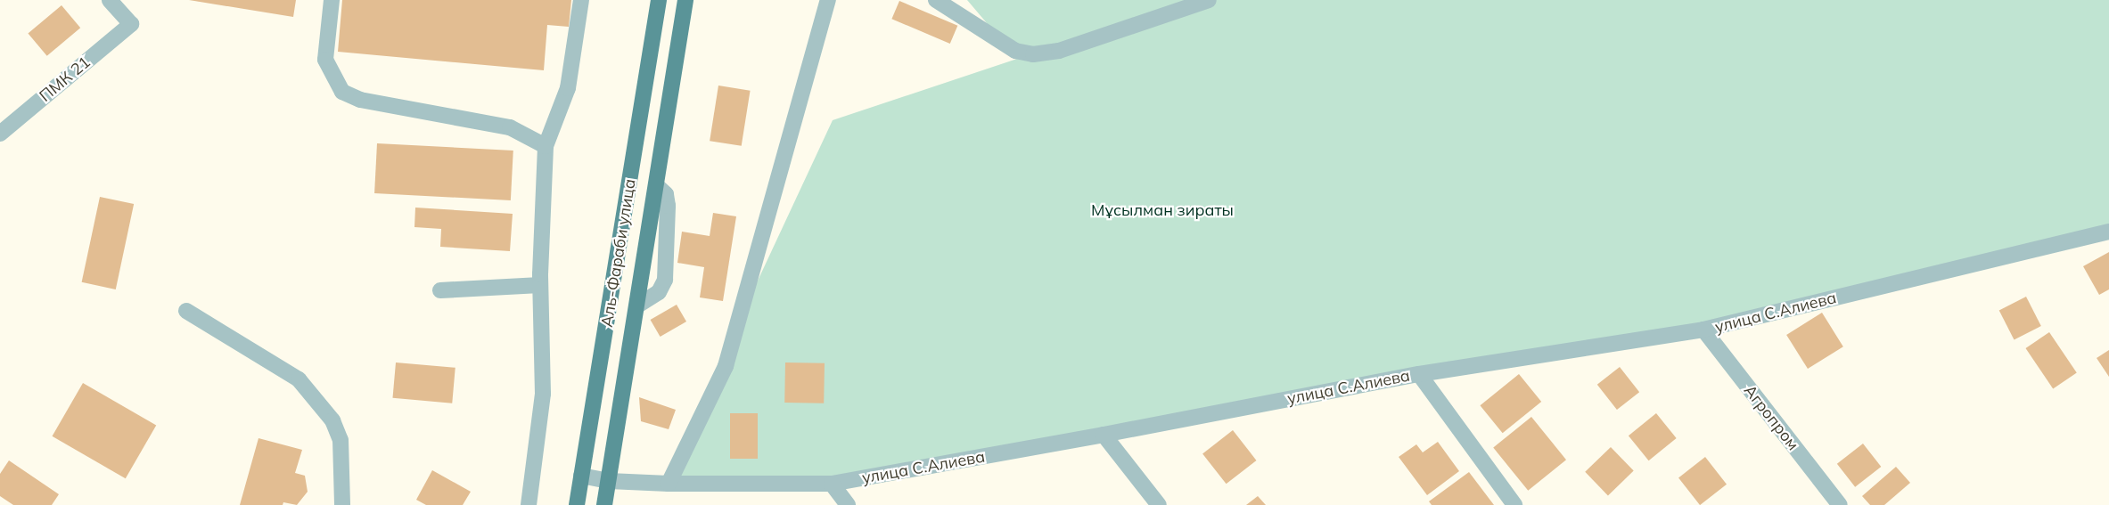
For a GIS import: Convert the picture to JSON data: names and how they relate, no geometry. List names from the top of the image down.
{
  "streets": {
    "main road": ["Аль-Фараби улица"],
    "street": ["ПМК 21", "улица С.Алиева", "Агропром"]
  },
  "crossings": [
    ["Аль-Фараби улица", "улица С.Алиева"],
    ["улица С.Алиева", "Агропром"]
  ],
  "parks": ["Мұсылман зираты"]
}
